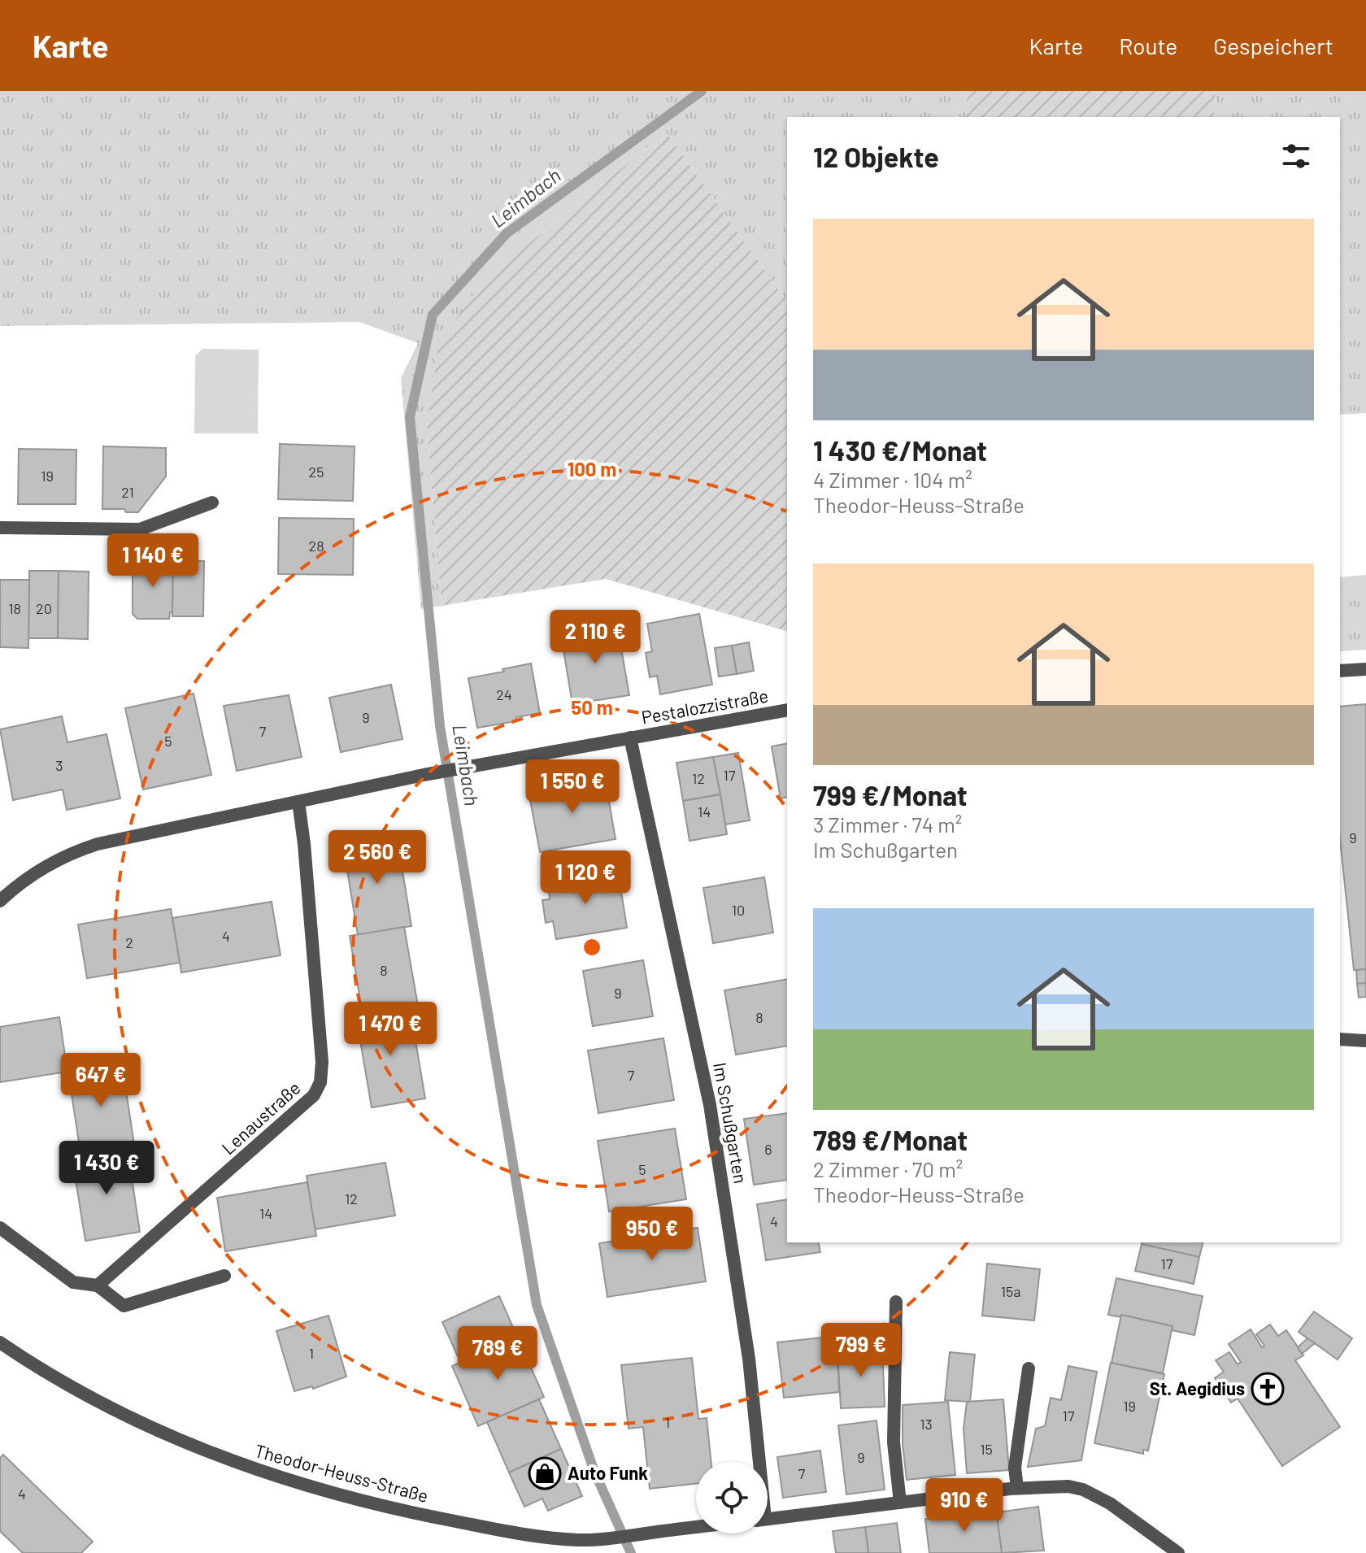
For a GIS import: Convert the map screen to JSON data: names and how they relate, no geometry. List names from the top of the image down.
{
  "streets": {
    "street": [
      "Pestalozzistraße",
      "Lenaustraße",
      "Im Schußgarten",
      "Theodor-Heuss-Straße"
    ]
  },
  "crossings": [
    ["Pestalozzistraße", "Lenaustraße"],
    ["Pestalozzistraße", "Im Schußgarten"]
  ],
  "water": ["Leimbach"],
  "places": {
    "church": ["St. Aegidius"],
    "shop": ["Auto Funk"]
  },
  "house_numbers": [
    "25",
    "19",
    "21",
    "28",
    "18",
    "20",
    "24",
    "9",
    "7",
    "5",
    "3",
    "17",
    "12",
    "14",
    "9",
    "10",
    "4",
    "2",
    "8",
    "9",
    "8",
    "7",
    "6",
    "5",
    "12",
    "14",
    "4",
    "17",
    "15a",
    "1",
    "19",
    "17",
    "1",
    "13",
    "15",
    "9",
    "7",
    "4"
  ],
  "page": {
    "header": "Karte",
    "nav": ["Karte", "Route", "Gespeichert"],
    "heading": "12 Objekte",
    "list": [
      {
        "name": "1 430 €/Monat",
        "note": "4 Zimmer · 104 m² · Theodor-Heuss-Straße"
      },
      {
        "name": "799 €/Monat",
        "note": "3 Zimmer · 74 m² · Im Schußgarten"
      },
      {
        "name": "789 €/Monat",
        "note": "2 Zimmer · 70 m² · Theodor-Heuss-Straße"
      }
    ],
    "price": [
      "1 140 €",
      "2 110 €",
      "1 550 €",
      "2 560 €",
      "1 120 €",
      "1 470 €",
      "647 €",
      "1 430 €",
      "950 €",
      "799 €",
      "789 €",
      "910 €"
    ]
  },
  "rings": ["100 m", "50 m"]
}
